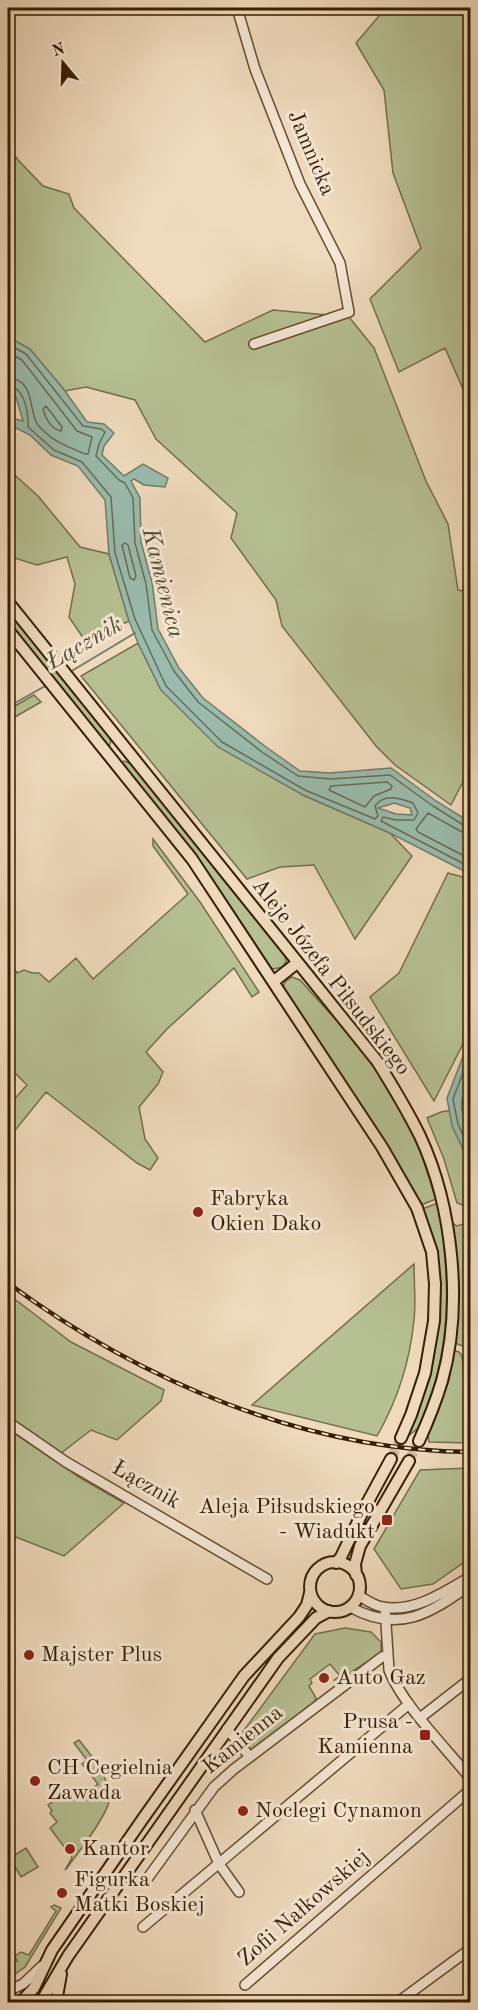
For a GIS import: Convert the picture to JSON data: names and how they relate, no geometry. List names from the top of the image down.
{
  "streets": {
    "main road": ["Aleje Józefa Piłsudskiego"],
    "street": [
      "Jamnicka",
      "Łącznik",
      "Kamienna",
      "Zofii Nałkowskiej"
    ]
  },
  "water": ["Kamienica", "Łącznik"],
  "places": {
    "other": [
      "Fabryka Okien Dako",
      "Majster Plus",
      "Auto Gaz",
      "CH Cegielnia Zawada",
      "Noclegi Cynamon",
      "Kantor",
      "Figurka Matki Boskiej"
    ],
    "transit": ["Aleja Piłsudskiego - Wiadukt", "Prusa - Kamienna"]
  },
  "north": "top"
}
